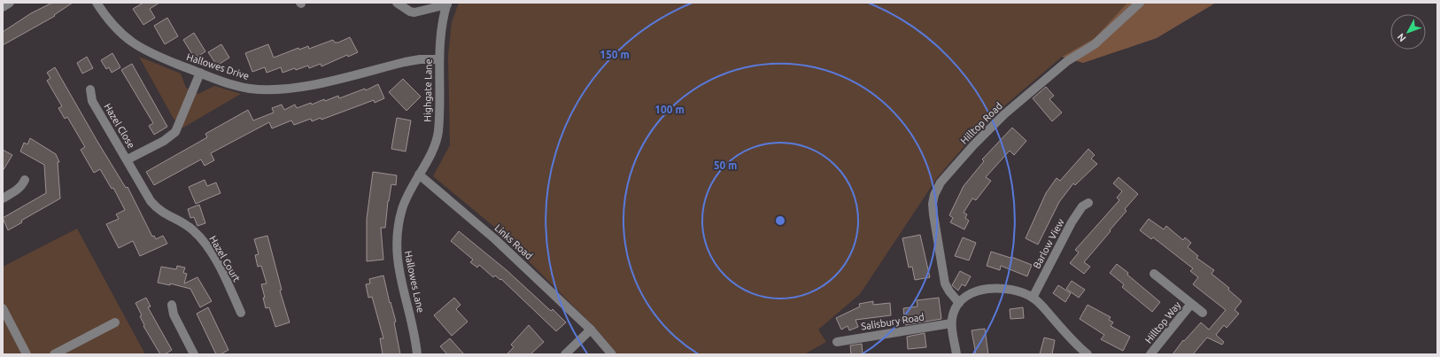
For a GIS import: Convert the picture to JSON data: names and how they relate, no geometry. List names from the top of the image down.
{
  "streets": {
    "street": [
      "Hallowes Drive",
      "Highgate Lane",
      "Hilltop Road",
      "Hazel Close",
      "Links Road",
      "Barlow View",
      "Hazel Court",
      "Hallowes Lane",
      "Salisbury Road",
      "Hilltop Way"
    ]
  },
  "crossings": [
    ["Hallowes Drive", "Highgate Lane"],
    ["Hallowes Drive", "Hazel Close"],
    ["Highgate Lane", "Links Road"],
    ["Highgate Lane", "Hallowes Lane"],
    ["Hazel Close", "Hazel Court"],
    ["Links Road", "Hallowes Lane"]
  ],
  "north": "bottom left",
  "rings": ["150 m", "100 m", "50 m"]
}
